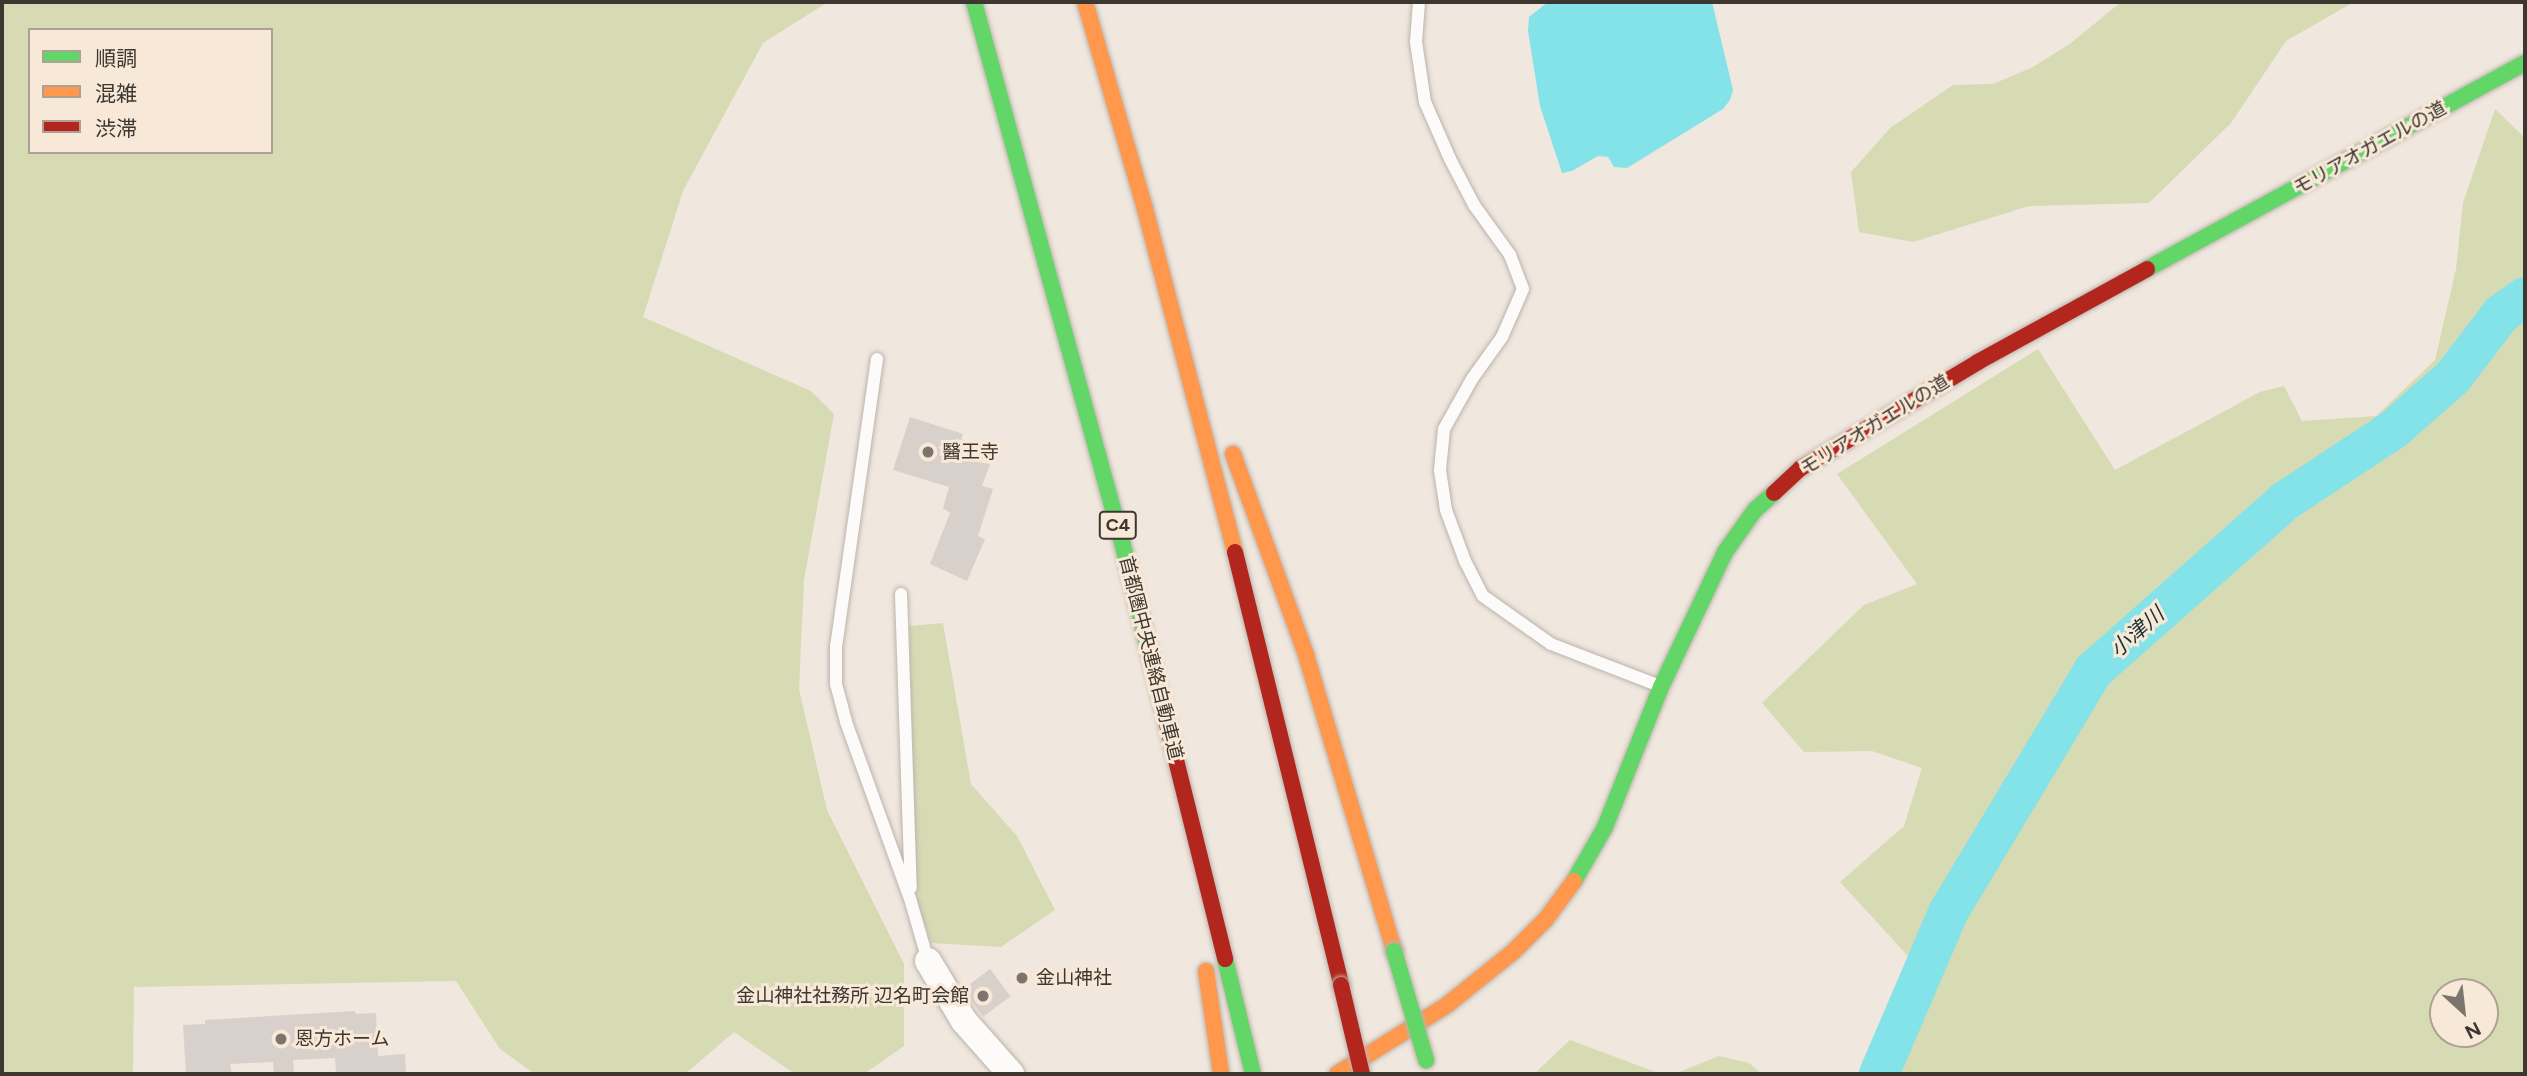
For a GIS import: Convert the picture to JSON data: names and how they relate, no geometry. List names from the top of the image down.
{
  "streets": {
    "main road": ["モリアオガエルの道", "C4", "首都圏中央連絡自動車道"]
  },
  "water": ["小津川"],
  "places": [
    "醫王寺",
    "金山神社",
    "金山神社社務所 辺名町会館",
    "恩方ホーム"
  ],
  "legend": ["順調", "混雑", "渋滞"],
  "north": "bottom right"
}
